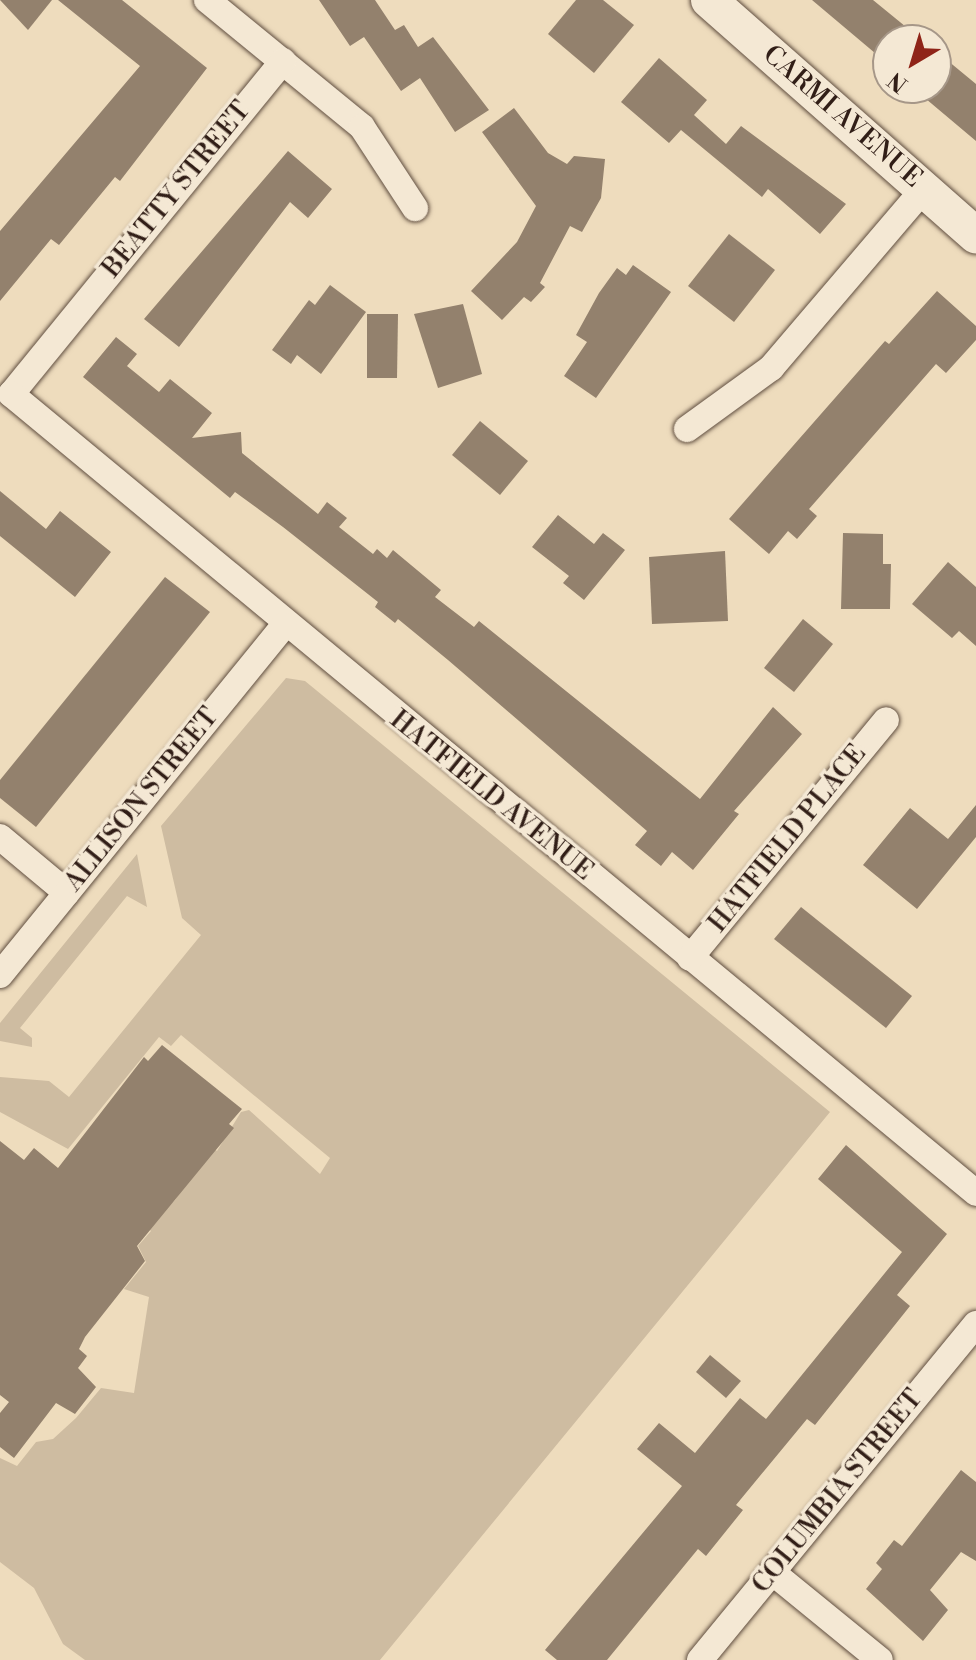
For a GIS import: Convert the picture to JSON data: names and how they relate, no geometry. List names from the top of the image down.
{
  "streets": {
    "street": [
      "CARMI AVENUE",
      "BEATTY STREET",
      "HATFIELD AVENUE",
      "ALLISON STREET",
      "HATFIELD PLACE",
      "COLUMBIA STREET"
    ]
  },
  "crossings": [
    ["BEATTY STREET", "HATFIELD AVENUE"],
    ["HATFIELD AVENUE", "ALLISON STREET"],
    ["HATFIELD AVENUE", "HATFIELD PLACE"]
  ],
  "north": "bottom left"
}
